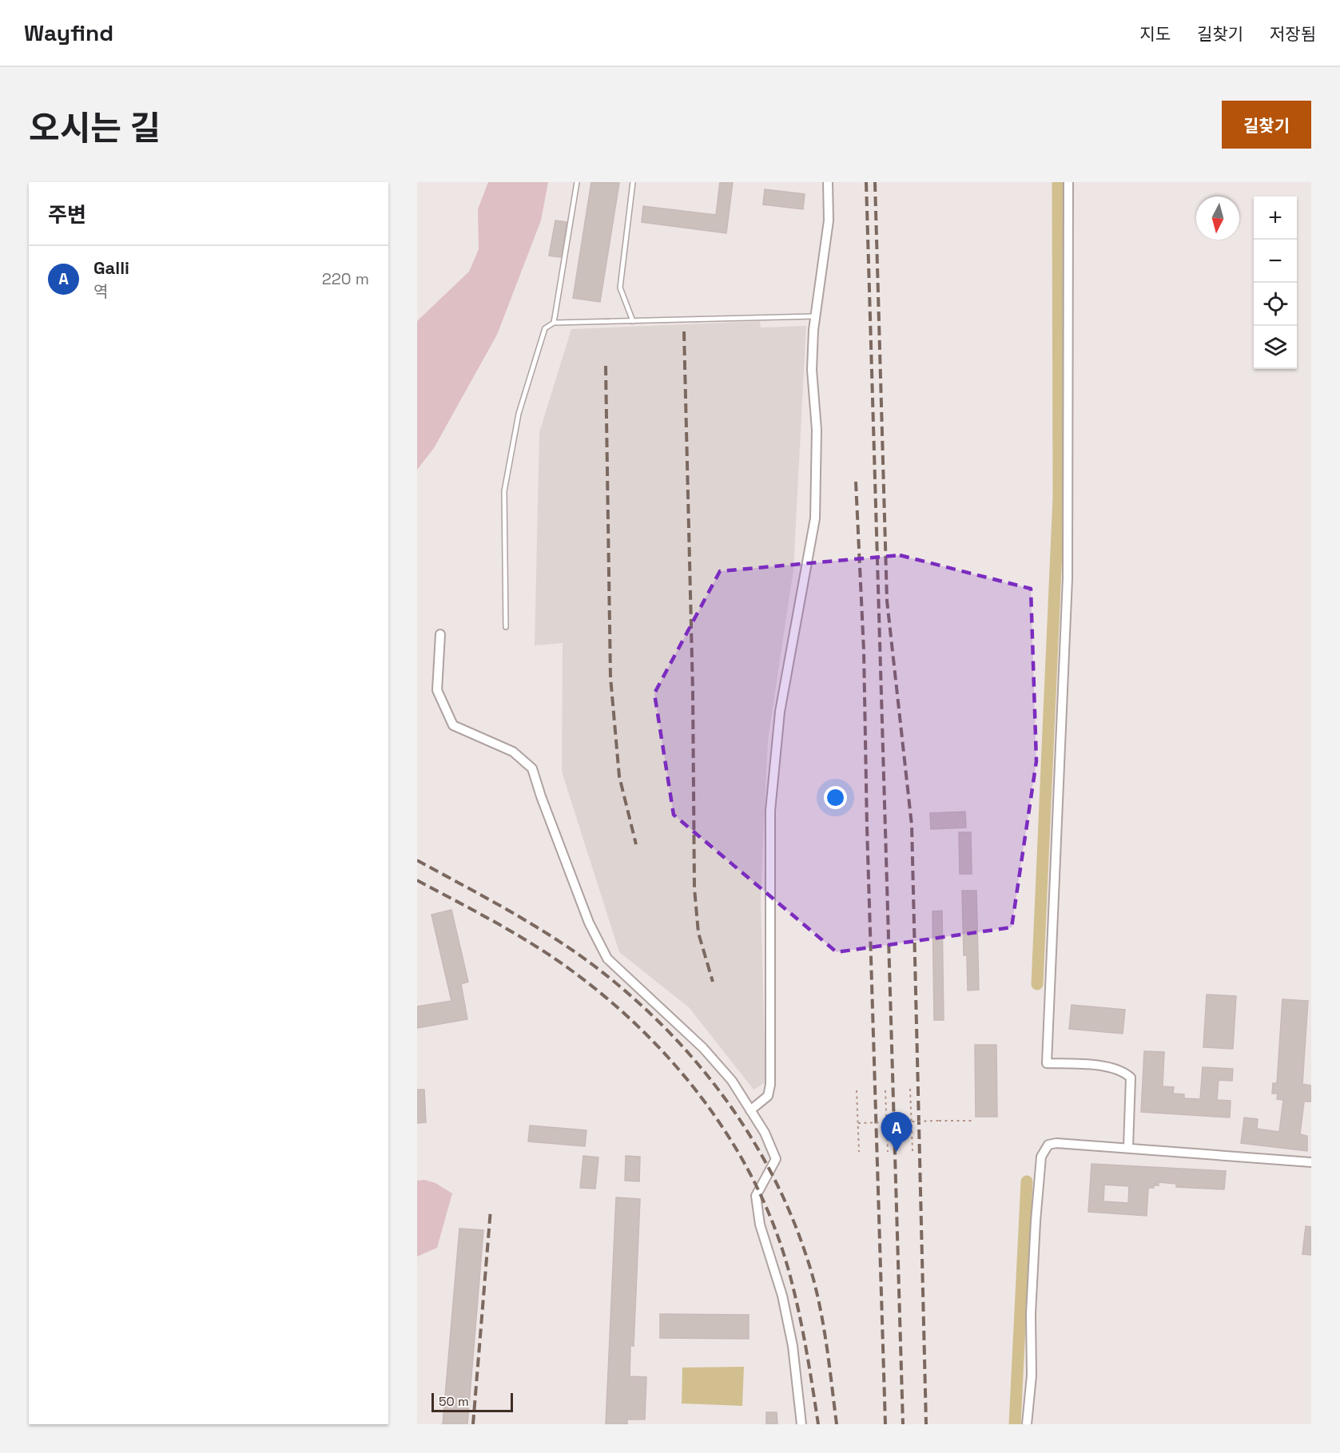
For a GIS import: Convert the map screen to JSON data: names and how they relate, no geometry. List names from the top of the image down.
{
  "scale_bar": "50 m",
  "north": "bottom",
  "page": {
    "header": "Wayfind",
    "nav": ["지도", "길찾기", "저장됨"],
    "title": "오시는 길",
    "buttons": "길찾기",
    "heading": "주변",
    "map_buttons": ["+", "−"],
    "list": [
      {
        "mark": "A",
        "name": "Galli",
        "note": "역",
        "value": "220 m"
      }
    ],
    "pins": "A",
    "scale": "50 m"
  }
}
